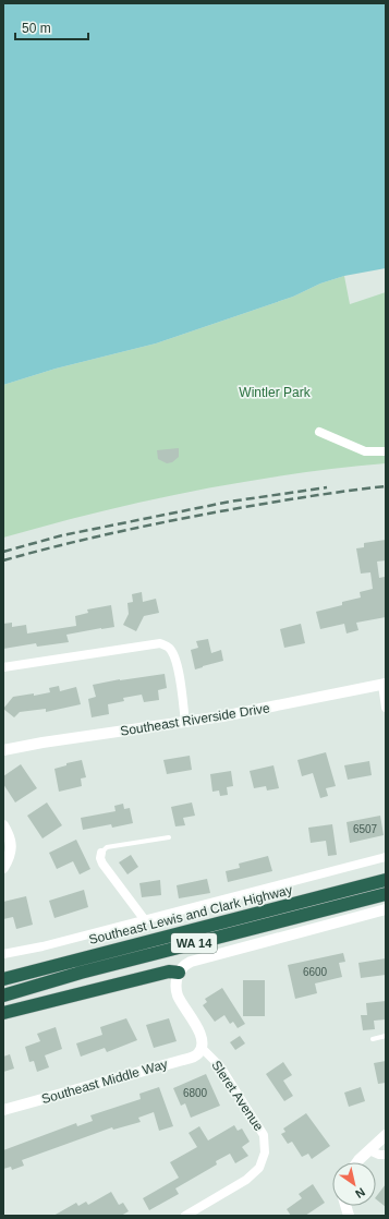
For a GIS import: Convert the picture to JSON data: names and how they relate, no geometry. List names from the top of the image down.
{
  "streets": {
    "highway": ["Southeast Lewis and Clark Highway", "WA 14"],
    "street": ["Southeast Riverside Drive", "Southeast Middle Way", "Sleret Avenue"]
  },
  "crossings": [
    ["Southeast Middle Way", "Sleret Avenue"]
  ],
  "parks": ["Wintler Park"],
  "house_numbers": ["6507", "6600", "6800"],
  "scale_bar": "50 m",
  "north": "bottom right"
}
